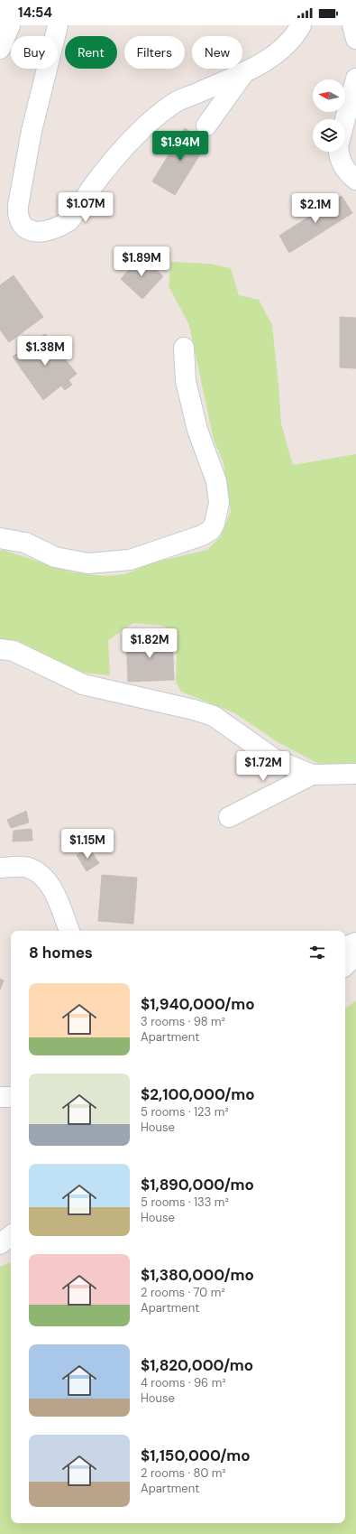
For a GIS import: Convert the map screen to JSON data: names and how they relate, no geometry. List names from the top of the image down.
{
  "north": "left",
  "page": {
    "status": "14:54",
    "chip": [
      "Buy",
      "Rent",
      "Filters",
      "New"
    ],
    "price": [
      "$1.94M",
      "$1.07M",
      "$2.1M",
      "$1.89M",
      "$1.38M",
      "$1.82M",
      "$1.72M",
      "$1.15M"
    ],
    "heading": "8 homes",
    "list": [
      {
        "name": "$1,940,000/mo",
        "note": "3 rooms · 98 m² · Apartment"
      },
      {
        "name": "$2,100,000/mo",
        "note": "5 rooms · 123 m² · House"
      },
      {
        "name": "$1,890,000/mo",
        "note": "5 rooms · 133 m² · House"
      },
      {
        "name": "$1,380,000/mo",
        "note": "2 rooms · 70 m² · Apartment"
      },
      {
        "name": "$1,820,000/mo",
        "note": "4 rooms · 96 m² · House"
      },
      {
        "name": "$1,150,000/mo",
        "note": "2 rooms · 80 m² · Apartment"
      }
    ]
  }
}
